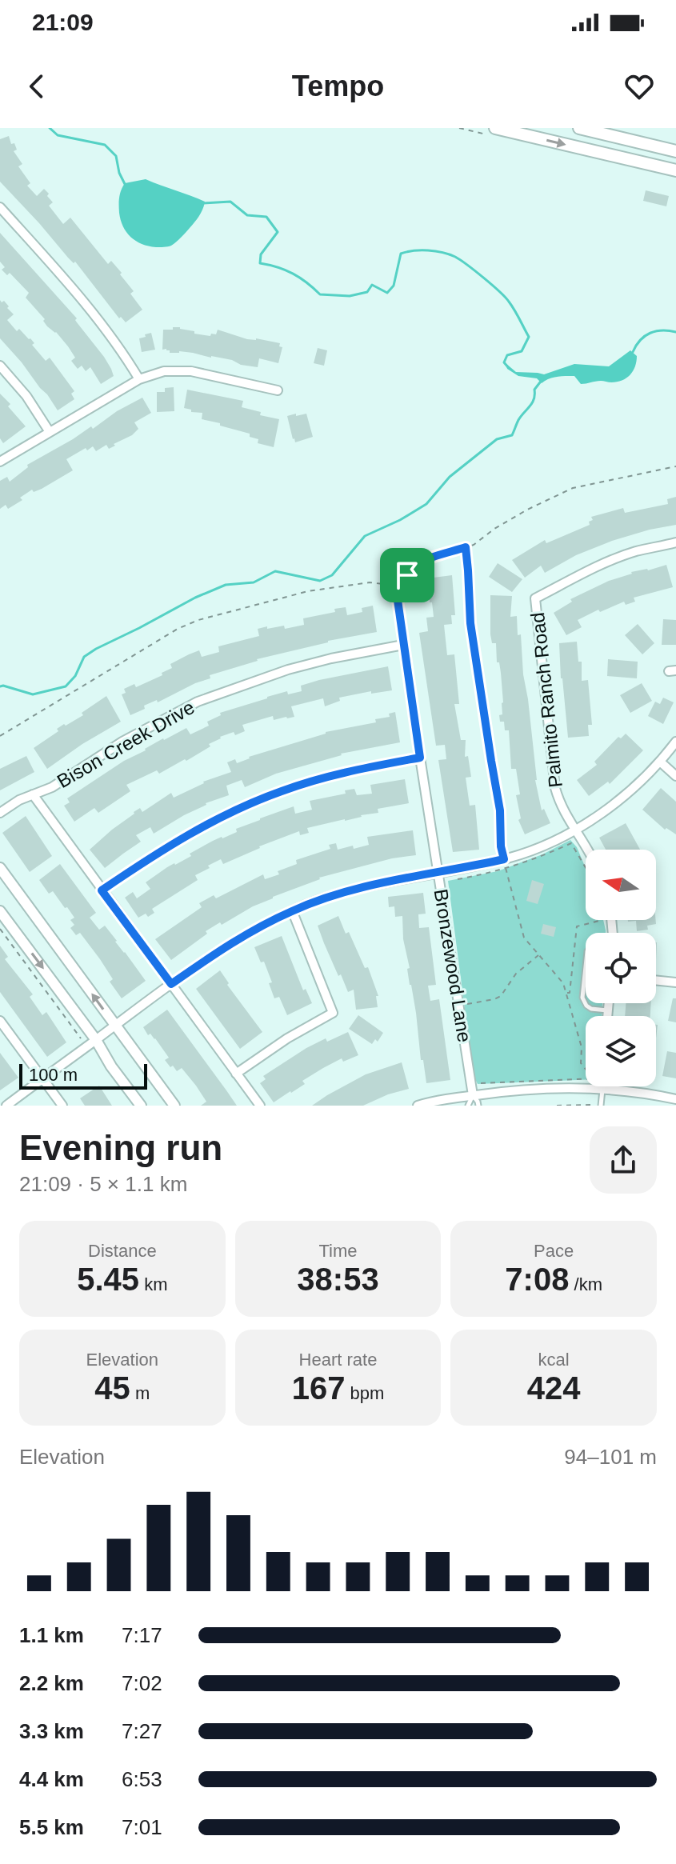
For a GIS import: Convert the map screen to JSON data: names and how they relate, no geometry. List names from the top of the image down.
{
  "streets": {
    "street": ["Palmito Ranch Road", "Bison Creek Drive", "Bronzewood Lane"]
  },
  "crossings": [
    ["Bison Creek Drive", "Bronzewood Lane"]
  ],
  "scale_bar": "100 m",
  "north": "left",
  "page": {
    "status": "21:09",
    "header": "Tempo",
    "scale": "100 m",
    "heading": ["Evening run", "21:09 · 5 × 1.1 km"],
    "stats": [
      ["Distance", "5.45 km"],
      ["Time", "38:53"],
      ["Pace", "7:08 /km"],
      ["Elevation", "45 m"],
      ["Heart rate", "167 bpm"],
      ["kcal", "424"]
    ],
    "chart": ["Elevation", "94–101 m"],
    "list": [
      {
        "name": "1.1 km",
        "note": "7:17"
      },
      {
        "name": "2.2 km",
        "note": "7:02"
      },
      {
        "name": "3.3 km",
        "note": "7:27"
      },
      {
        "name": "4.4 km",
        "note": "6:53"
      },
      {
        "name": "5.5 km",
        "note": "7:01"
      }
    ]
  }
}
